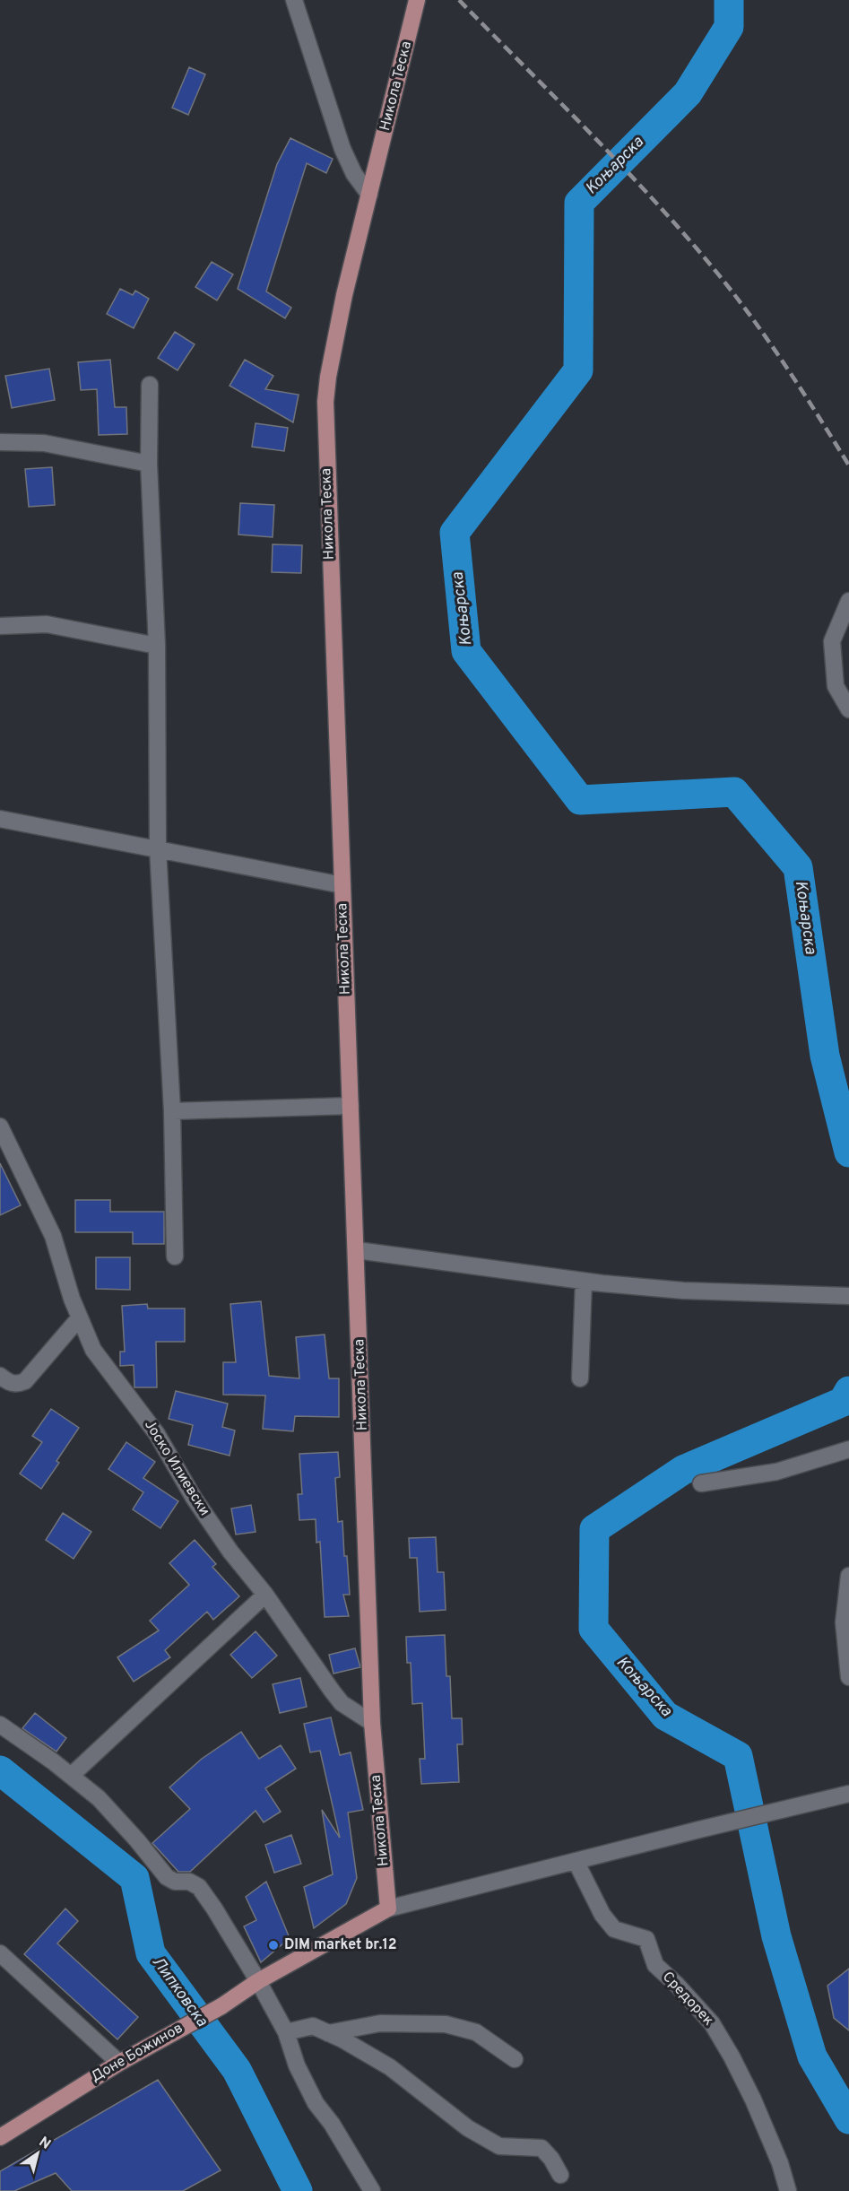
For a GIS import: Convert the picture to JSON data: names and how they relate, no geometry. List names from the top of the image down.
{
  "streets": {
    "main road": ["Никола Теска", "Доне Божинов"],
    "street": ["Јоско Илиевски", "Средорек"]
  },
  "crossings": [
    ["Никола Теска", "Јоско Илиевски"],
    ["Никола Теска", "Доне Божинов"]
  ],
  "water": ["Коњарска", "Липковска"],
  "places": ["DIM market br.12"],
  "north": "top right"
}
